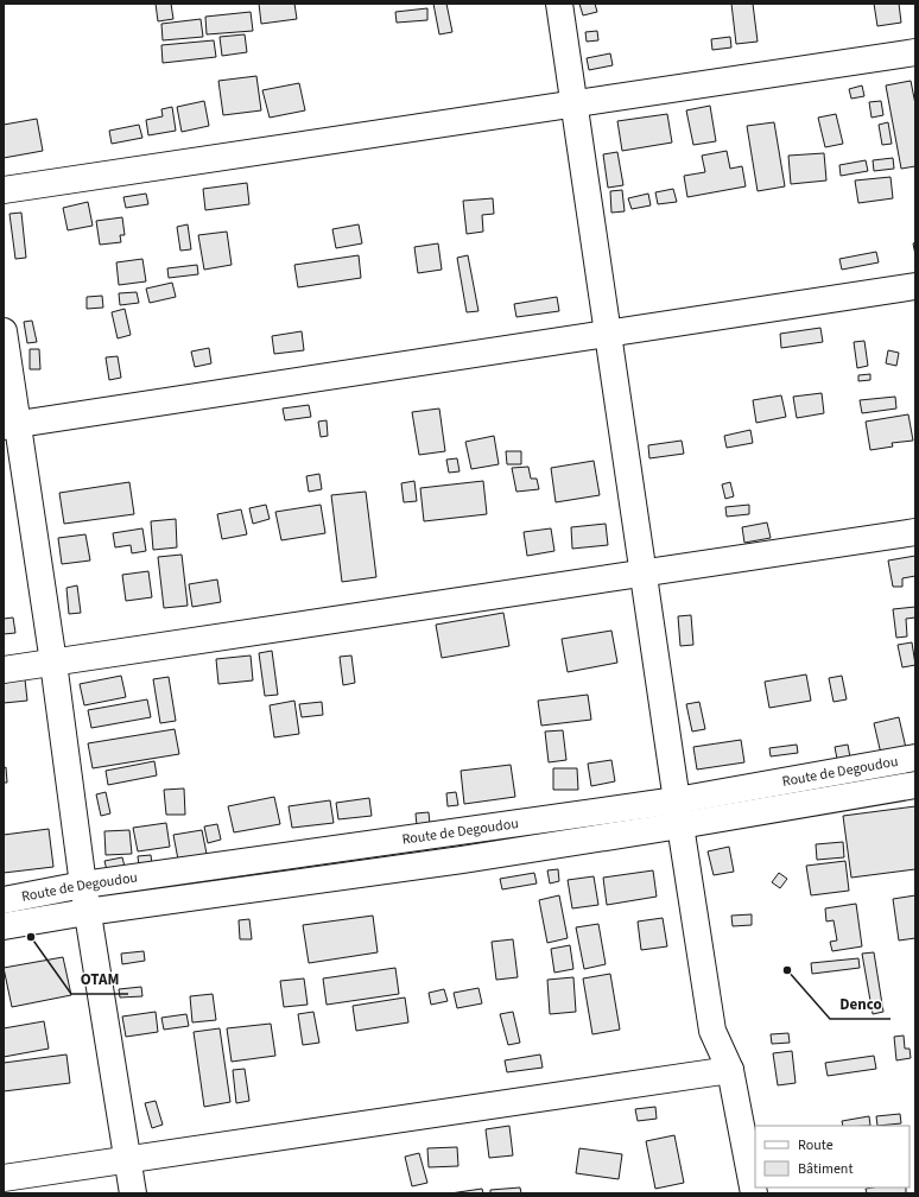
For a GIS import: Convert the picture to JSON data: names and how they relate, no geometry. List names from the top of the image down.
{
  "streets": {
    "street": ["Route de Degoudou"]
  },
  "places": ["OTAM", "Denco"],
  "legend": ["Route", "Bâtiment"]
}
